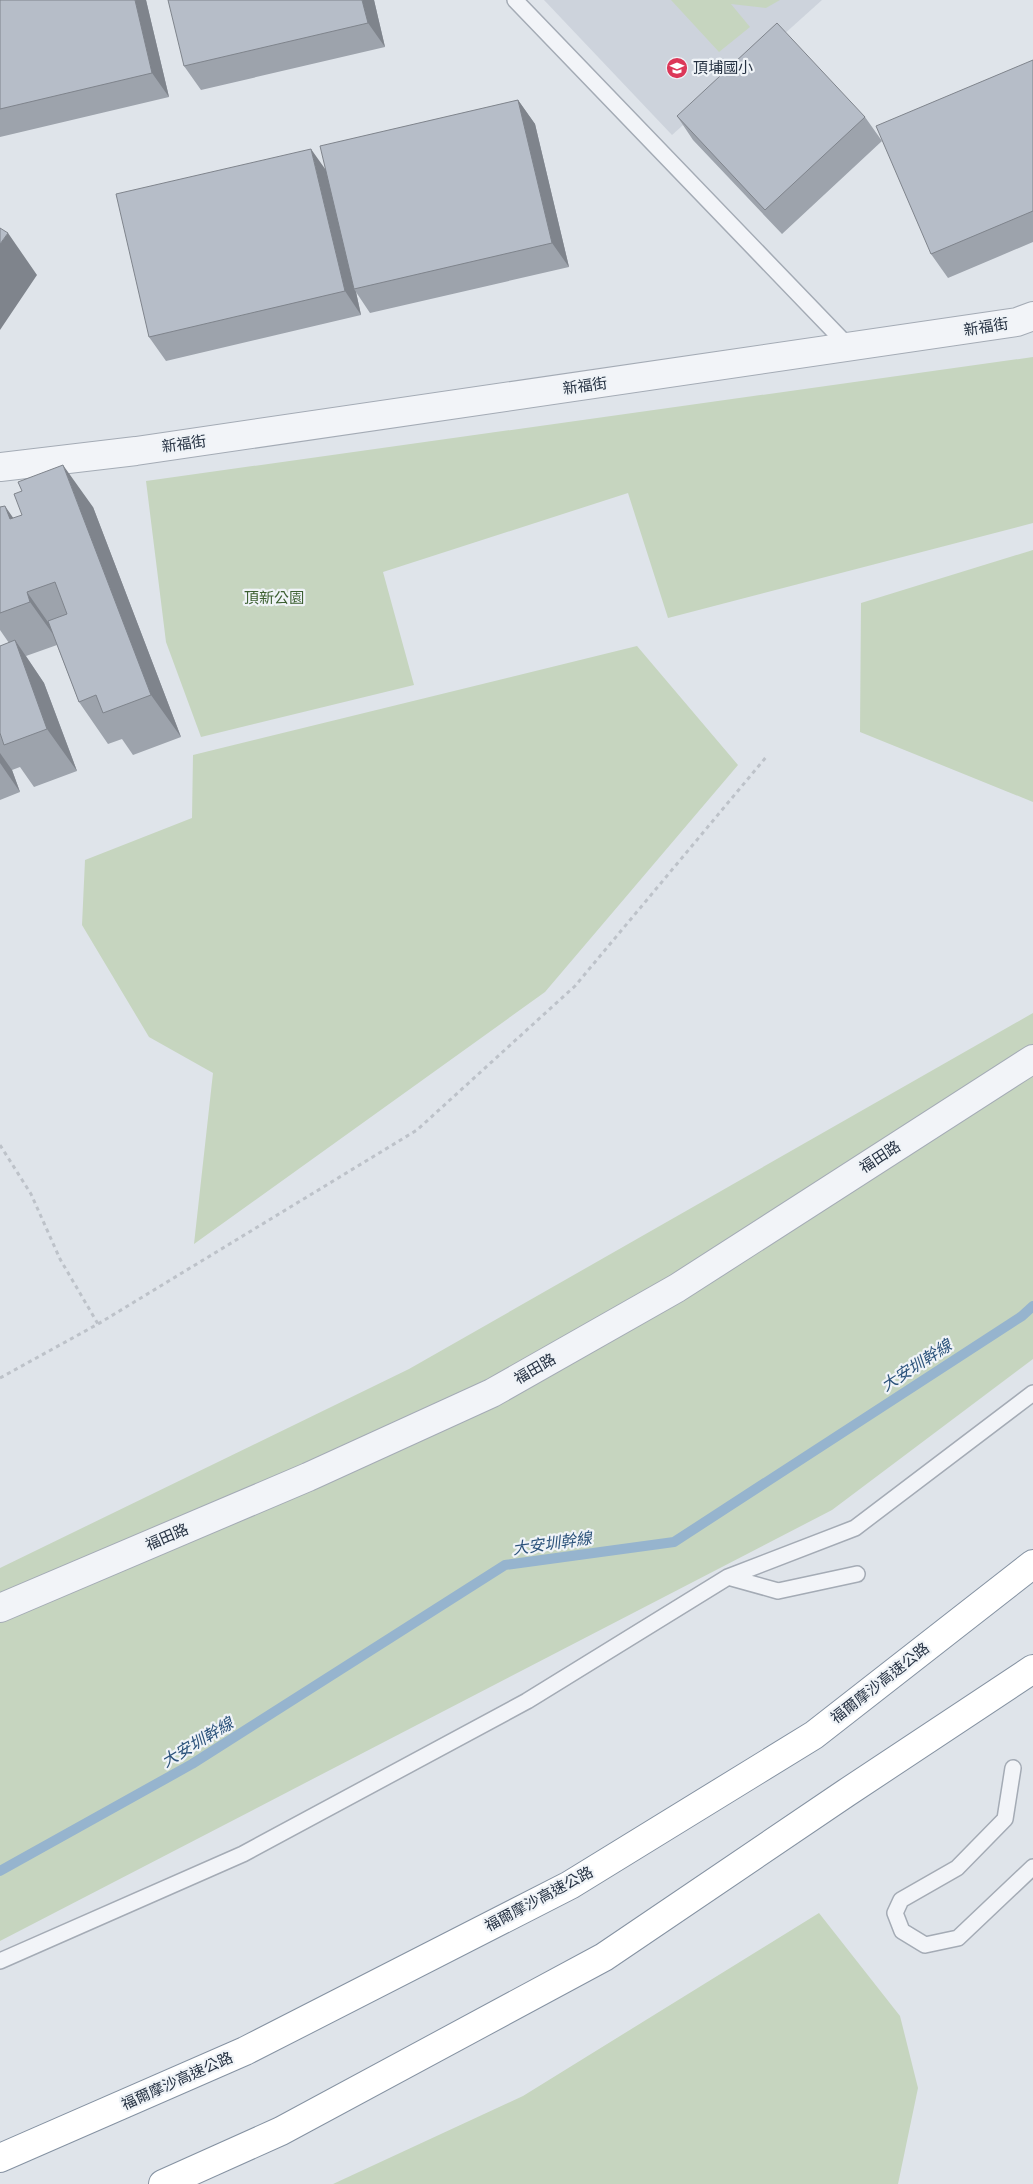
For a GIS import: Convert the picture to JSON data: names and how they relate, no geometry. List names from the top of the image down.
{
  "streets": {
    "highway": ["福爾摩沙高速公路"],
    "street": ["新福街", "福田路"]
  },
  "water": ["大安圳幹線"],
  "parks": ["頂新公園"],
  "places": {
    "school or university": ["頂埔國小"]
  }
}
